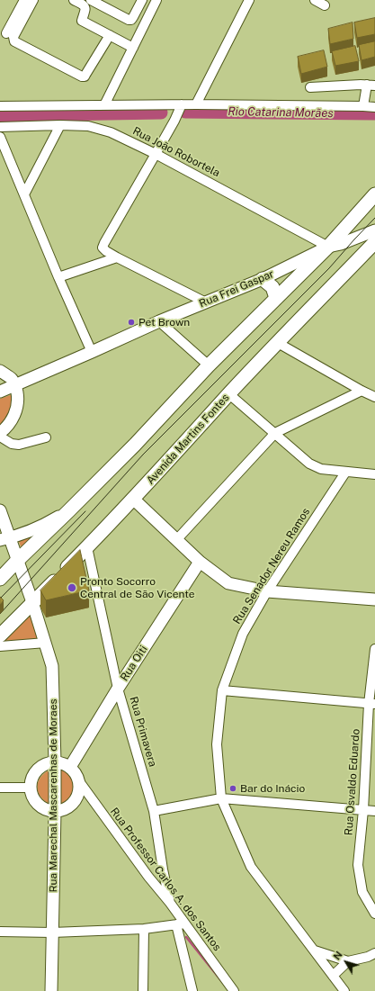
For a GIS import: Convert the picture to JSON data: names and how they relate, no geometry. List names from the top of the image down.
{
  "streets": {
    "main road": ["Avenida Martins Fontes"],
    "street": [
      "Rua João Robortela",
      "Rua Frei Gaspar",
      "Rua Senador Nereu Ramos",
      "Rua Oiti",
      "Rua Primavera",
      "Rua Osvaldo Eduardo",
      "Rua Marechal Mascarenhas de Moraes",
      "Rua Professor Carlos A. dos Santos"
    ]
  },
  "crossings": [
    ["Rua João Robortela", "Rua Frei Gaspar"],
    ["Avenida Martins Fontes", "Rua Primavera"],
    ["Avenida Martins Fontes", "Rua Marechal Mascarenhas de Moraes"],
    ["Rua Oiti", "Rua Primavera"],
    ["Rua Primavera", "Rua Professor Carlos A. dos Santos"]
  ],
  "water": ["Rio Catarina Morães"],
  "places": ["Pet Brown", "Pronto Socorro Central de São Vicente", "Bar do Inácio"],
  "north": "top left"
}
